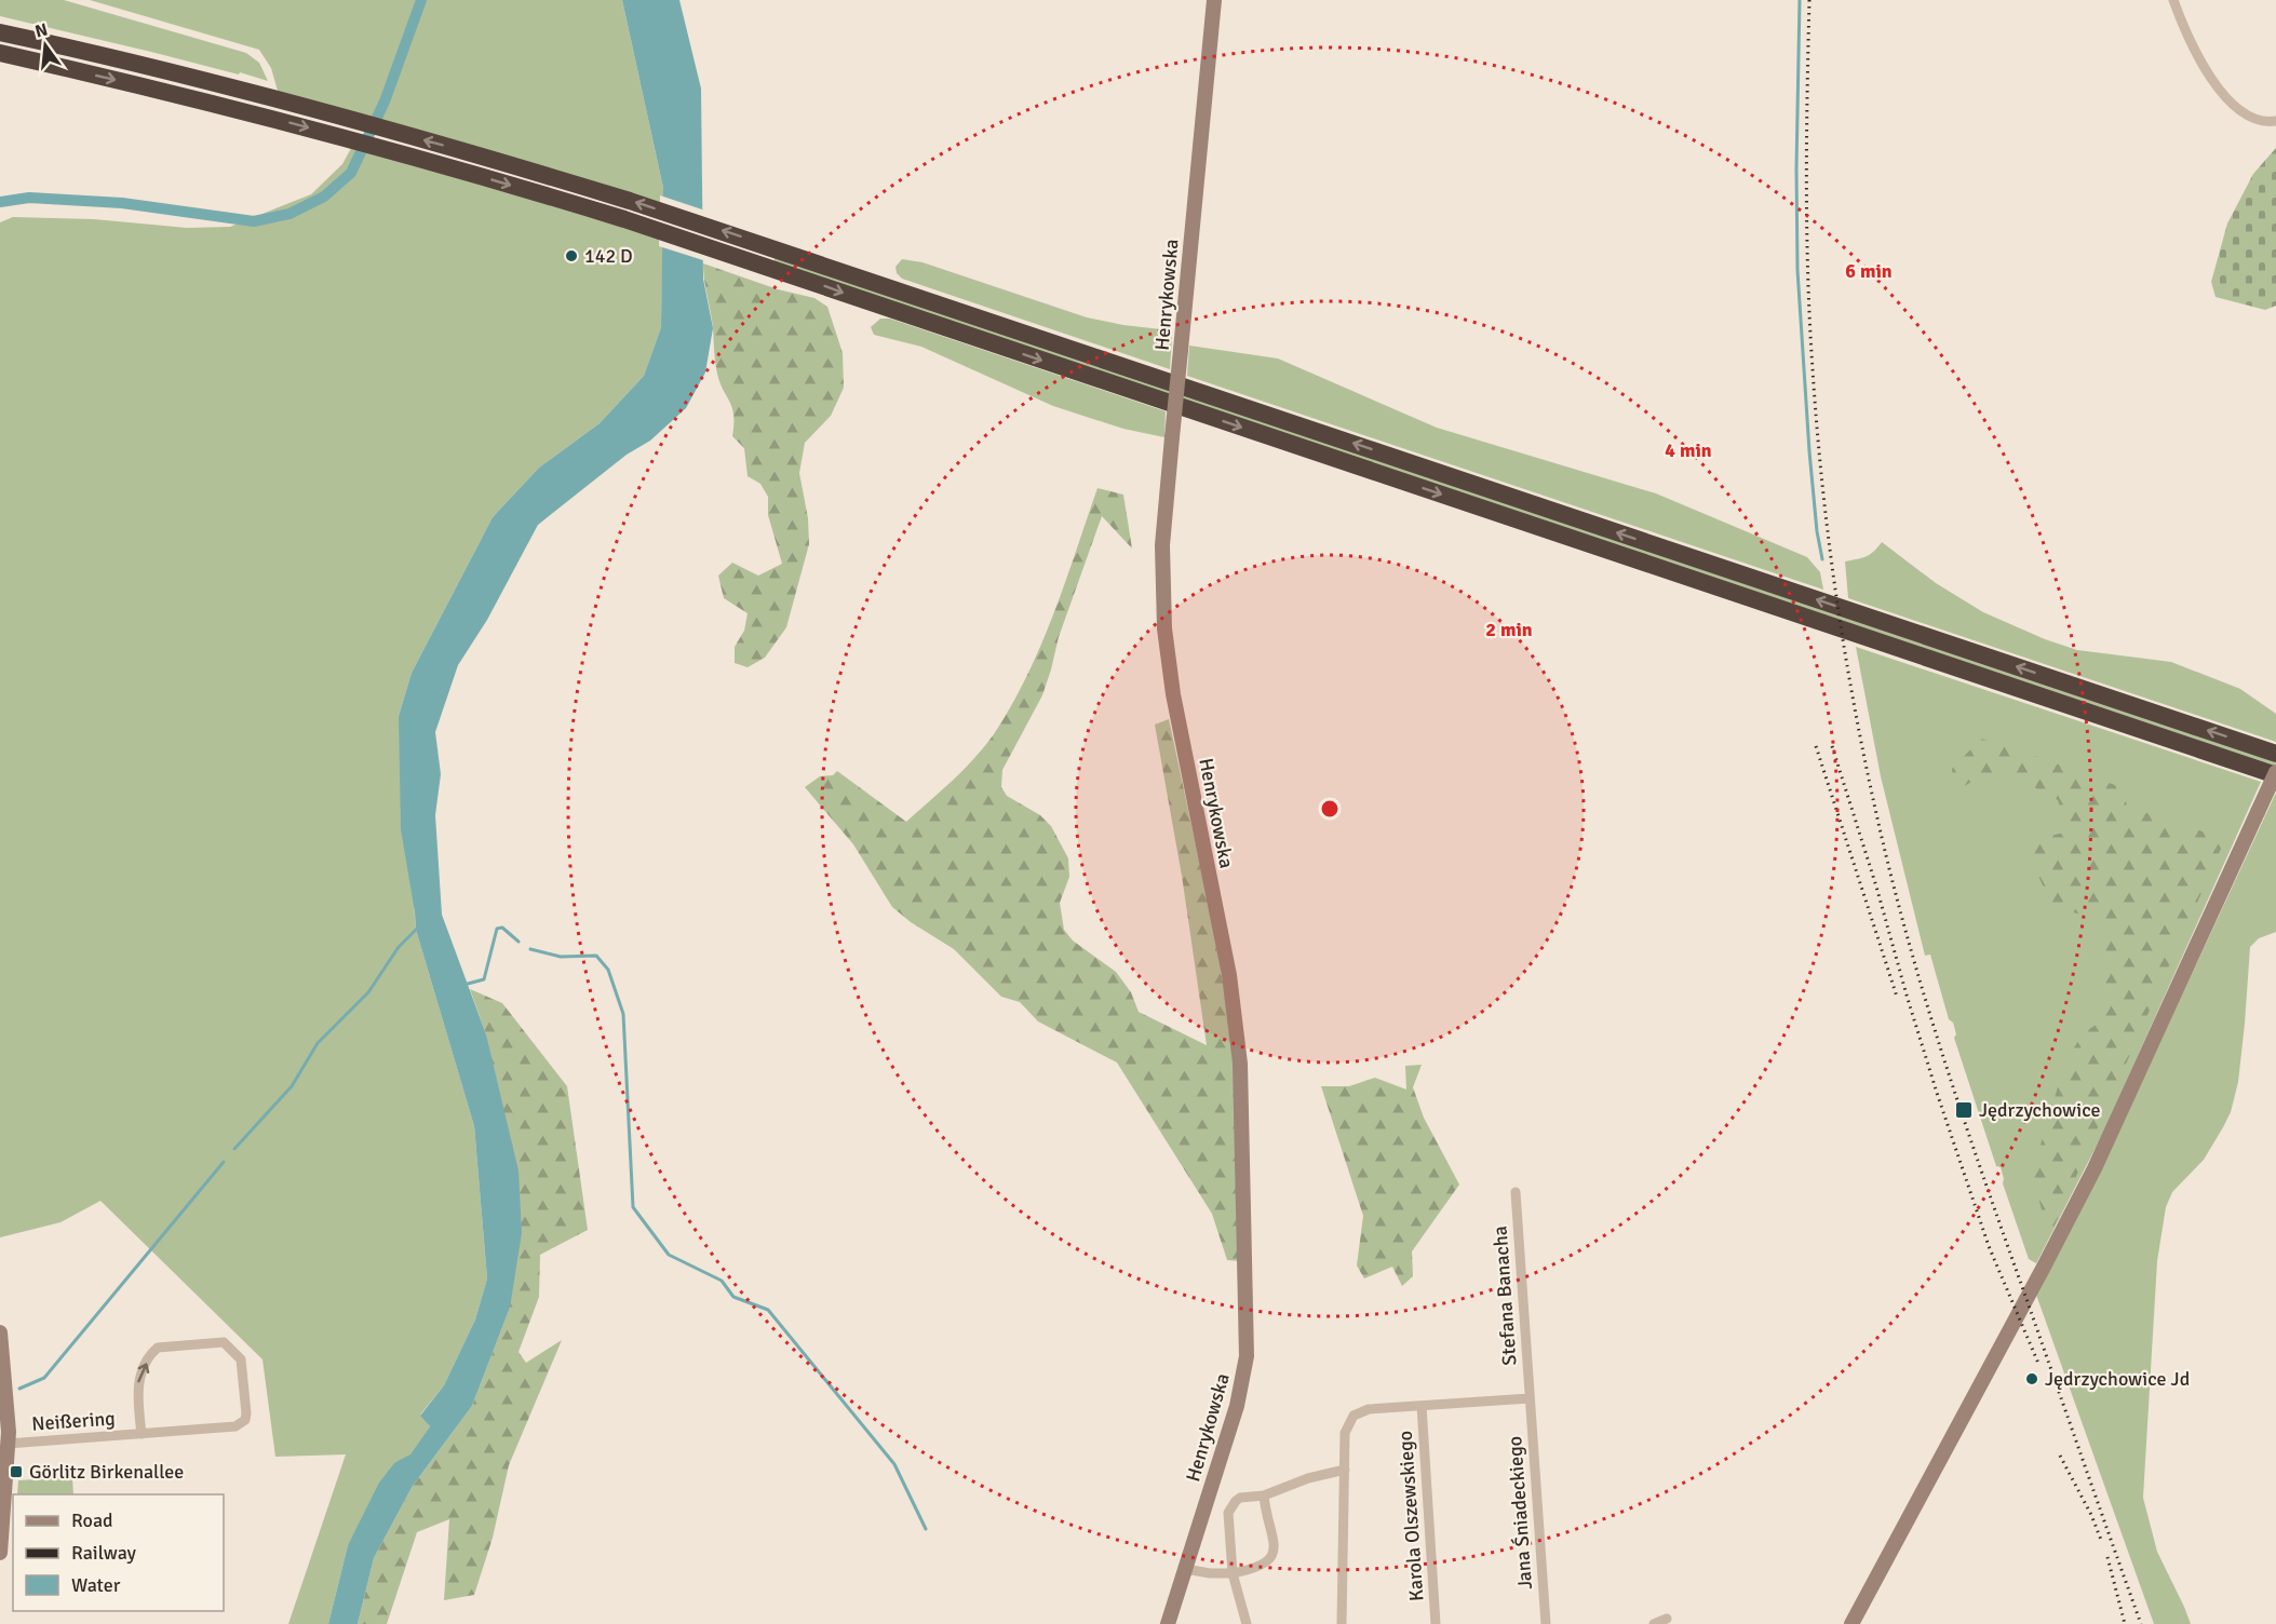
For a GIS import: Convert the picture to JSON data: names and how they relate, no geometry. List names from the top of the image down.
{
  "streets": {
    "main road": ["Henrykowska"],
    "street": [
      "Stefana Banacha",
      "Neißering",
      "Jana Śniadeckiego",
      "Karola Olszewskiego"
    ]
  },
  "crossings": [
    ["Stefana Banacha", "Jana Śniadeckiego"]
  ],
  "places": {
    "other": ["142 D", "Jędrzychowice Jd"],
    "transit": ["Jędrzychowice", "Görlitz Birkenallee"]
  },
  "legend": ["Road", "Railway", "Water"],
  "north": "top",
  "rings": ["6 min", "4 min", "2 min"]
}
